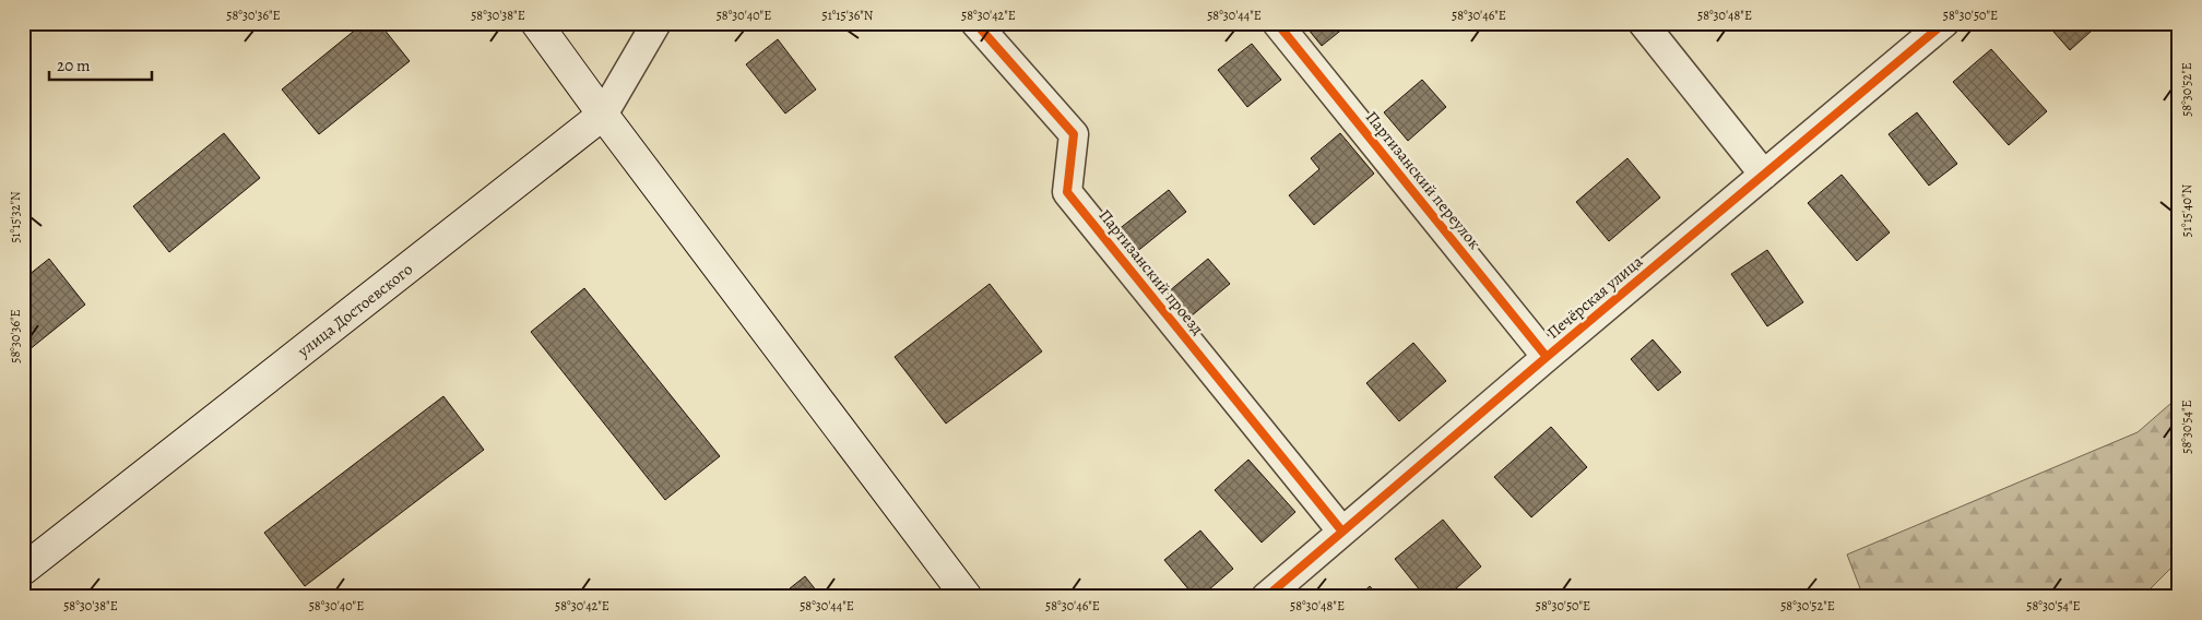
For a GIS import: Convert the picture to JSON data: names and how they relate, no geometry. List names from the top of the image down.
{
  "streets": {
    "main road": ["улица Достоевского"],
    "street": ["Партизанский переулок", "Партизанский проезд", "Печёрская улица"]
  },
  "crossings": [
    ["Партизанский переулок", "Печёрская улица"],
    ["Партизанский проезд", "Печёрская улица"]
  ],
  "scale_bar": "20 m",
  "coordinates": [
    "58°30'36\"E",
    "58°30'38\"E",
    "58°30'40\"E",
    "51°15'36\"N",
    "58°30'42\"E",
    "58°30'44\"E",
    "58°30'46\"E",
    "58°30'48\"E",
    "58°30'50\"E",
    "58°30'52\"E",
    "51°15'40\"N",
    "51°15'32\"N",
    "58°30'54\"E"
  ]
}
